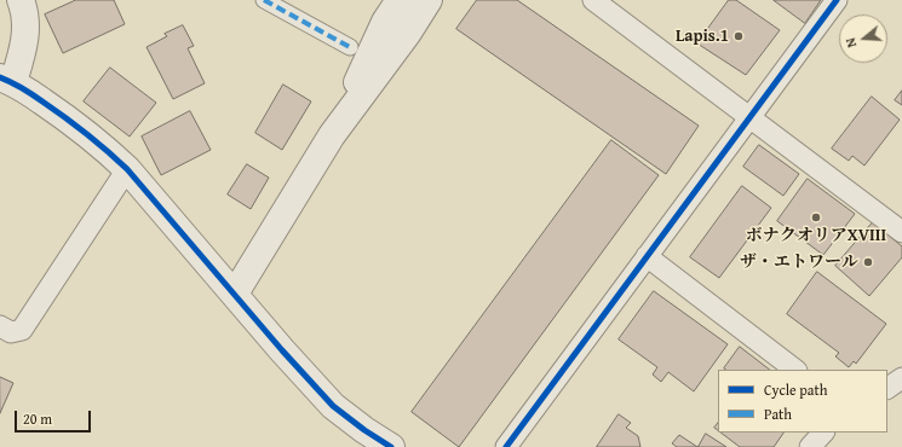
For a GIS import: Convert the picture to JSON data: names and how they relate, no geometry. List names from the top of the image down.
{
  "places": ["Lapis.1", "ボナクオリアXVⅢ", "ザ・エトワール"],
  "legend": ["Cycle path", "Path"],
  "scale_bar": "20 m",
  "north": "left"
}
